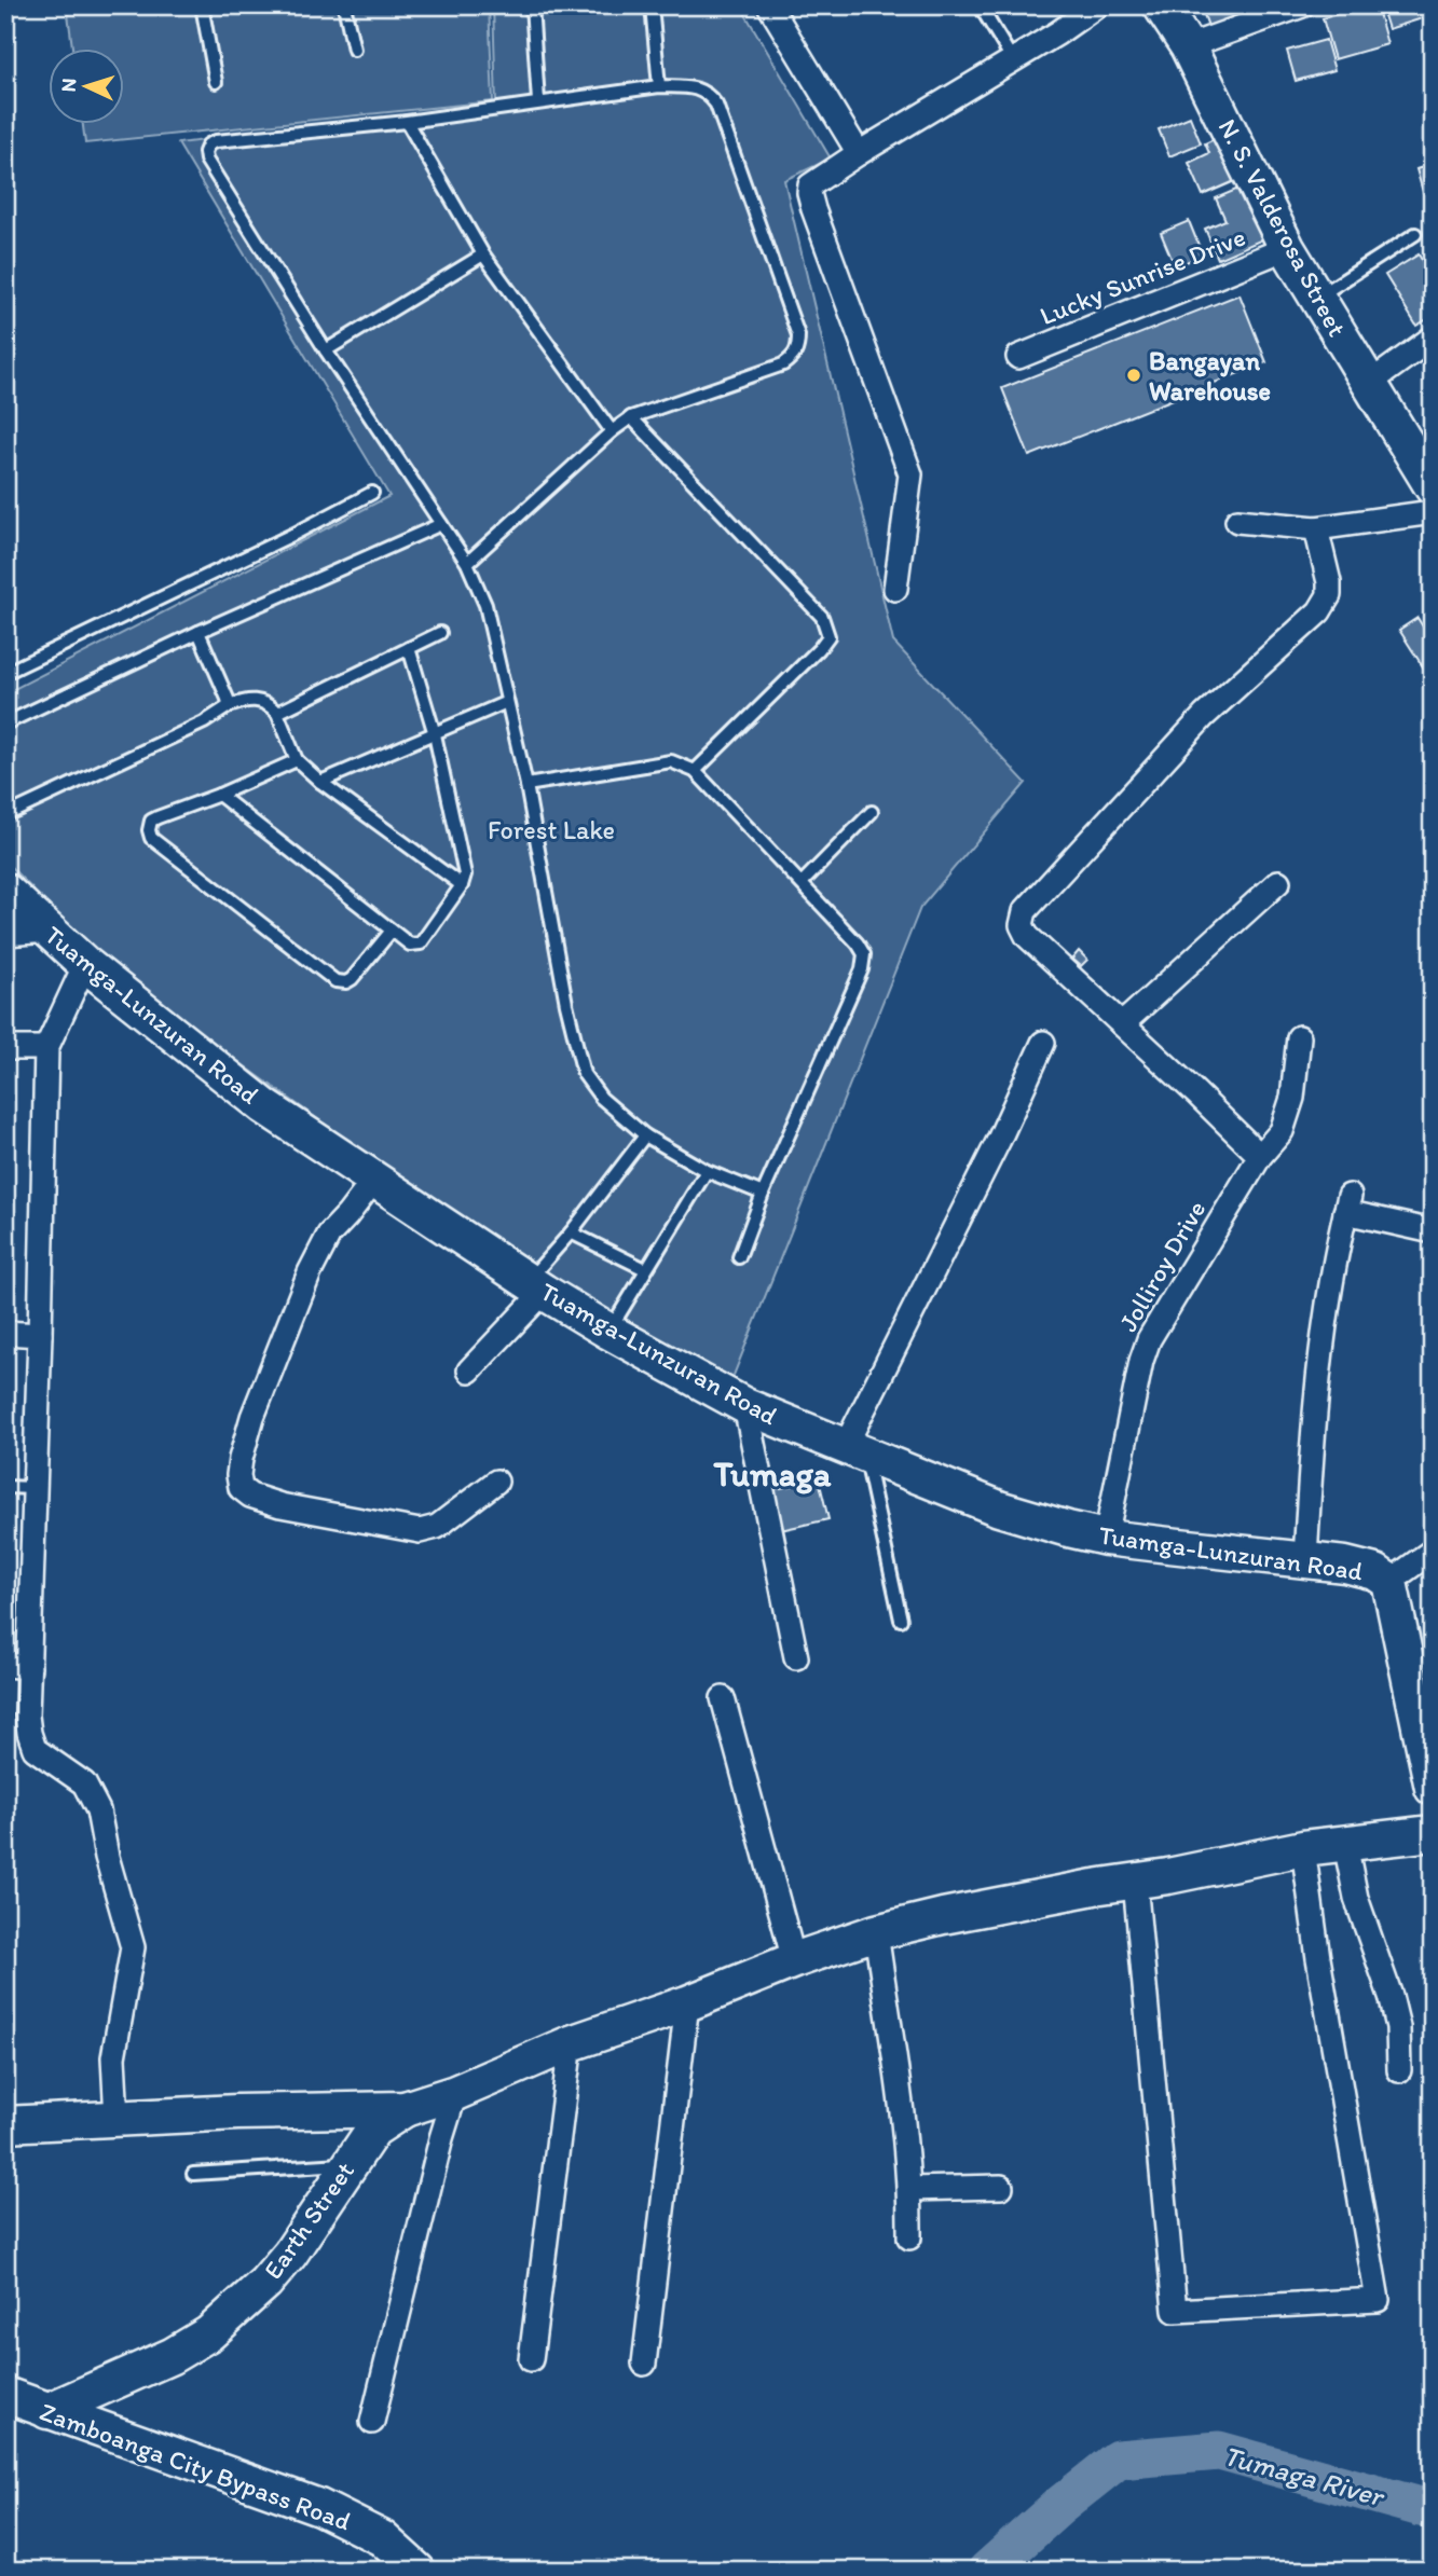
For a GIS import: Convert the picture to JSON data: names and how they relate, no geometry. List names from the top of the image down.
{
  "streets": {
    "main road": [
      "N. S. Valderosa Street",
      "Tuamga-Lunzuran Road",
      "Earth Street",
      "Zamboanga City Bypass Road"
    ],
    "street": ["Lucky Sunrise Drive", "Jolliroy Drive"]
  },
  "crossings": [
    ["N. S. Valderosa Street", "Lucky Sunrise Drive"],
    ["Tuamga-Lunzuran Road", "Jolliroy Drive"],
    ["Earth Street", "Zamboanga City Bypass Road"]
  ],
  "districts": ["Tumaga"],
  "water": ["Tumaga River"],
  "parks": ["Forest Lake"],
  "places": ["Bangayan Warehouse"],
  "north": "left"
}
